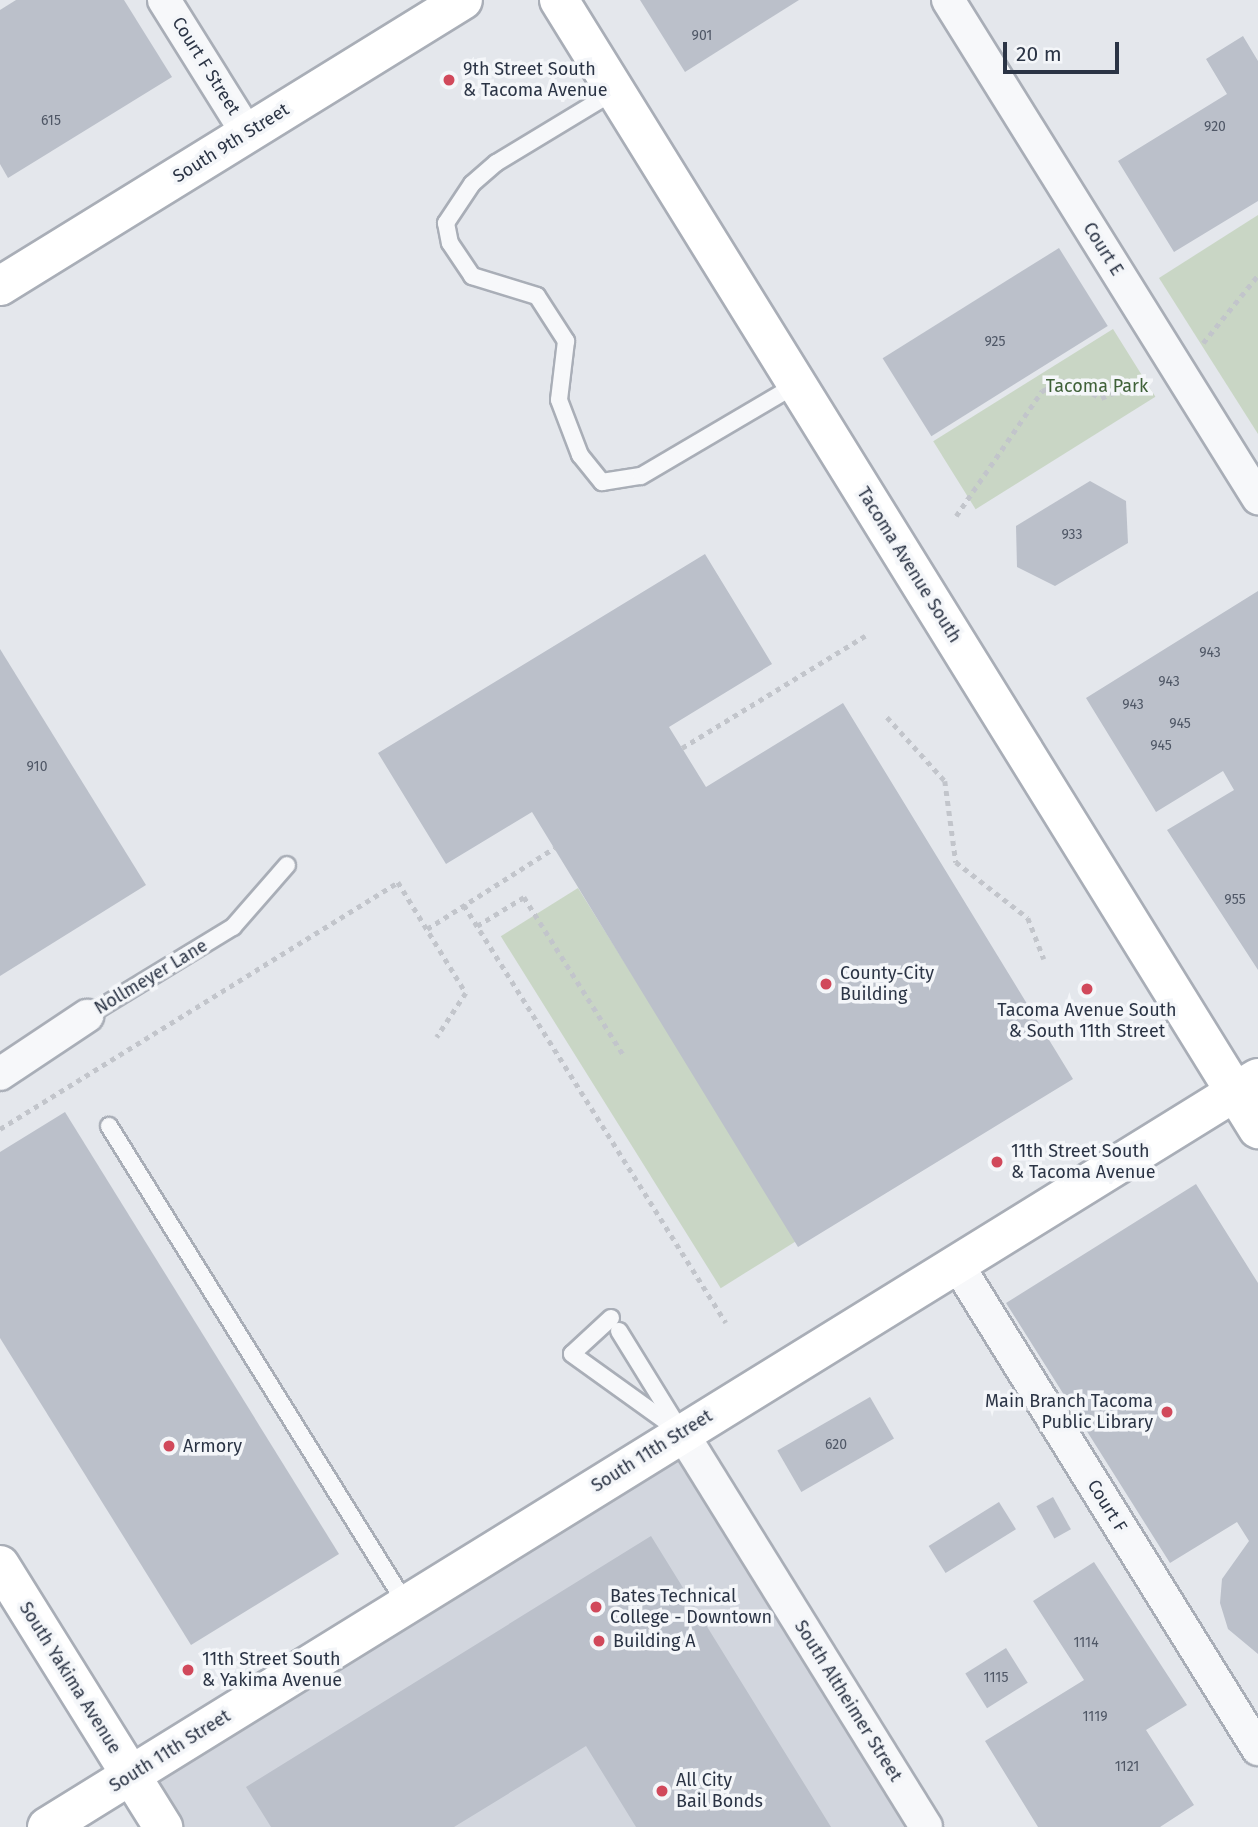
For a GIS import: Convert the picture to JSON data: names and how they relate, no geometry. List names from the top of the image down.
{
  "streets": {
    "main road": [
      "South 9th Street",
      "Tacoma Avenue South",
      "South 11th Street",
      "South Yakima Avenue"
    ],
    "street": [
      "Court F Street",
      "Court E",
      "Nollmeyer Lane",
      "Court F",
      "South Altheimer Street"
    ]
  },
  "crossings": [
    ["Court F Street", "South 9th Street"],
    ["Tacoma Avenue South", "South 11th Street"],
    ["South 11th Street", "Court F"],
    ["South 11th Street", "South Yakima Avenue"],
    ["South 11th Street", "South Altheimer Street"]
  ],
  "parks": ["Tacoma Park"],
  "places": [
    "9th Street South & Tacoma Avenue",
    "County-City Building",
    "Tacoma Avenue South & South 11th Street",
    "11th Street South & Tacoma Avenue",
    "Main Branch Tacoma Public Library",
    "Armory",
    "Bates Technical College - Downtown",
    "Building A",
    "11th Street South & Yakima Avenue",
    "All City Bail Bonds"
  ],
  "house_numbers": [
    "901",
    "615",
    "920",
    "925",
    "933",
    "943",
    "943",
    "943",
    "945",
    "945",
    "910",
    "955",
    "620",
    "1114",
    "1115",
    "1119",
    "1121"
  ],
  "scale_bar": "20 m"
}
